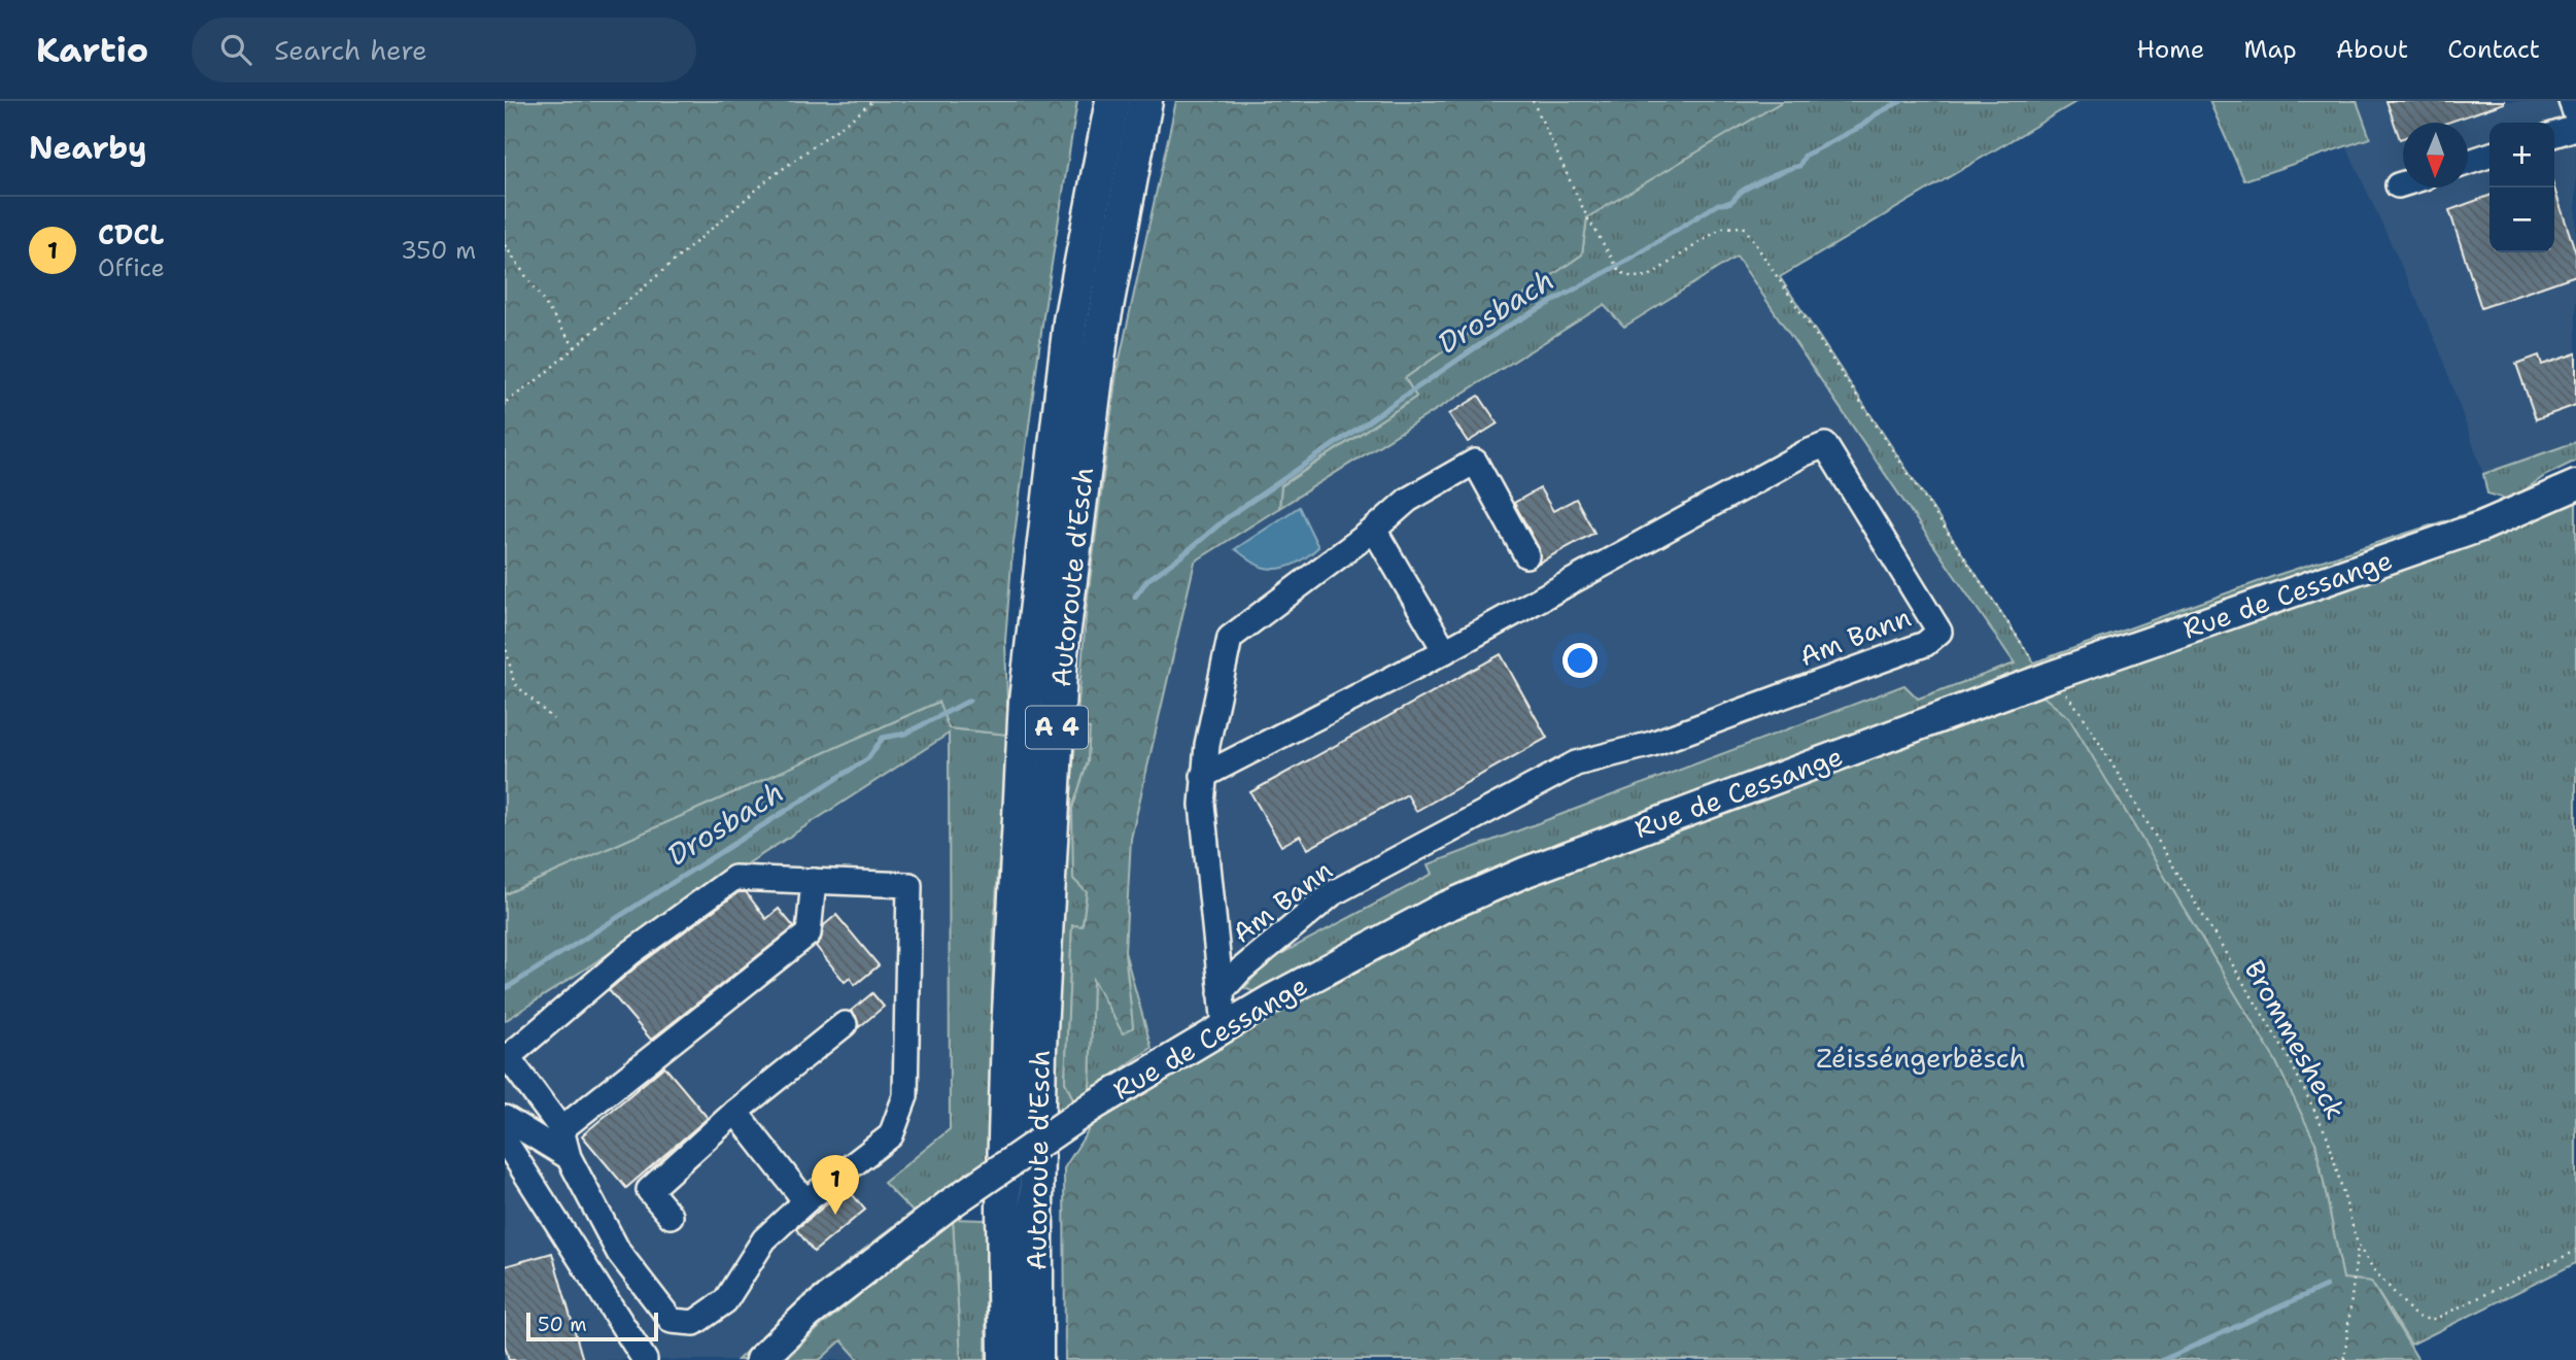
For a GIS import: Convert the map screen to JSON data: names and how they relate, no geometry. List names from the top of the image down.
{
  "streets": {
    "highway": ["Autoroute d'Esch", "A 4"],
    "main road": ["Rue de Cessange"],
    "street": ["Am Bann"],
    "path": ["Brommesheck"]
  },
  "crossings": [
    ["Autoroute d'Esch", "A 4"],
    ["Rue de Cessange", "Am Bann"],
    ["Rue de Cessange", "Brommesheck"]
  ],
  "water": ["Drosbach"],
  "parks": ["Zéisséngerbësch"],
  "scale_bar": "50 m",
  "north": "bottom",
  "page": {
    "header": "Kartio",
    "search": "Search here",
    "nav": [
      "Home",
      "Map",
      "About",
      "Contact"
    ],
    "heading": "Nearby",
    "map_buttons": ["+", "−"],
    "list": [
      {
        "mark": "1",
        "name": "CDCL",
        "note": "Office",
        "value": "350 m"
      }
    ],
    "pins": "1",
    "scale": "50 m"
  }
}
